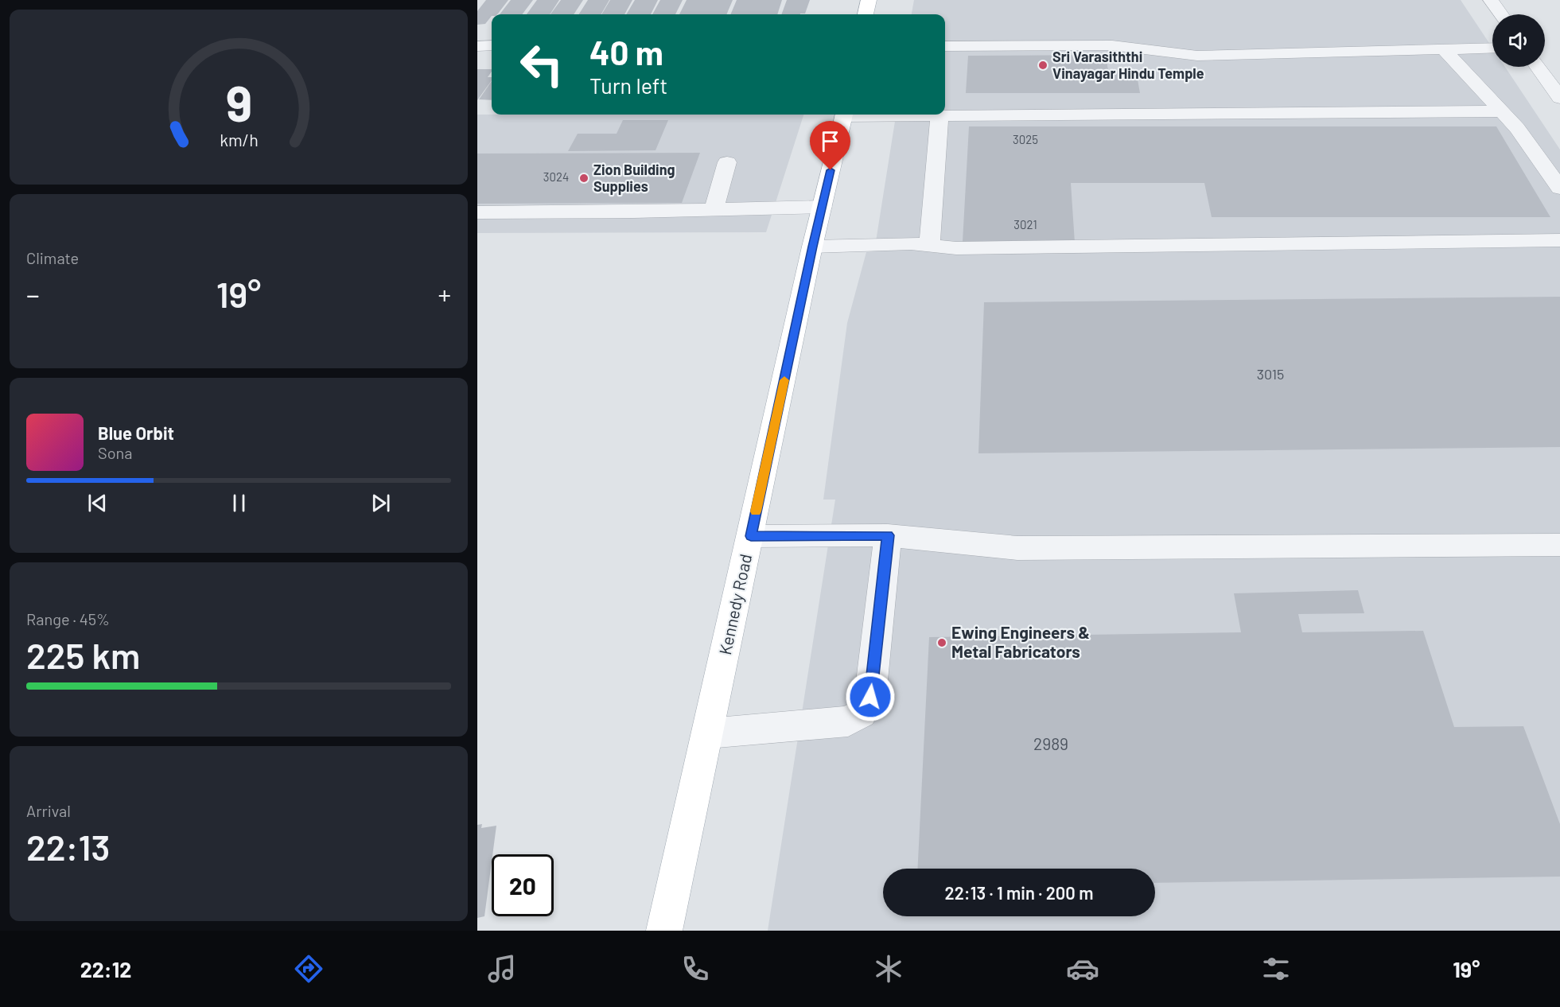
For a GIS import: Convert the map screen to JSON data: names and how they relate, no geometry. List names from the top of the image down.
{
  "streets": {
    "main road": ["Kennedy Road"]
  },
  "places": ["Sri Varasiththi Vinayagar Hindu Temple", "Zion Building Supplies", "Ewing Engineers & Metal Fabricators"],
  "house_numbers": [
    "3025",
    "3024",
    "3021",
    "3015",
    "2989"
  ],
  "page": {
    "turn": ["40 m", "Turn left"],
    "tile": [
      "Climate",
      ["Range · 45%", "225 km"],
      ["Arrival", "22:13"]
    ],
    "heat": ["−", "19°", "+"],
    "song": ["Blue Orbit", "Sona"],
    "limit": "20",
    "trip": "22:13 · 1 min · 200 m",
    "tabs": ["22:12", "19°"],
    "gauge": ["9", "km/h"]
  }
}
